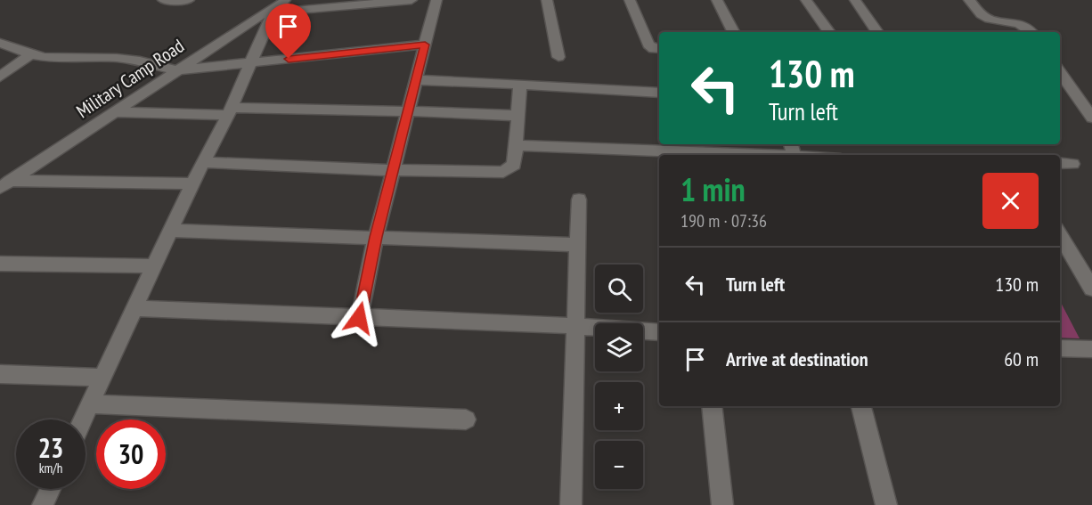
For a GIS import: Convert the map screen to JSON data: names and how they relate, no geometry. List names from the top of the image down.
{
  "streets": {
    "street": ["Military Camp Road"]
  },
  "page": {
    "turn": ["130 m", "Turn left"],
    "heading": ["1 min", "190 m · 07:36"],
    "list": [
      {
        "name": "Turn left",
        "value": "130 m"
      },
      {
        "name": "Arrive at destination",
        "value": "60 m"
      }
    ],
    "map_buttons": ["+", "−"],
    "speed": "23 km/h",
    "limit": "30"
  }
}
